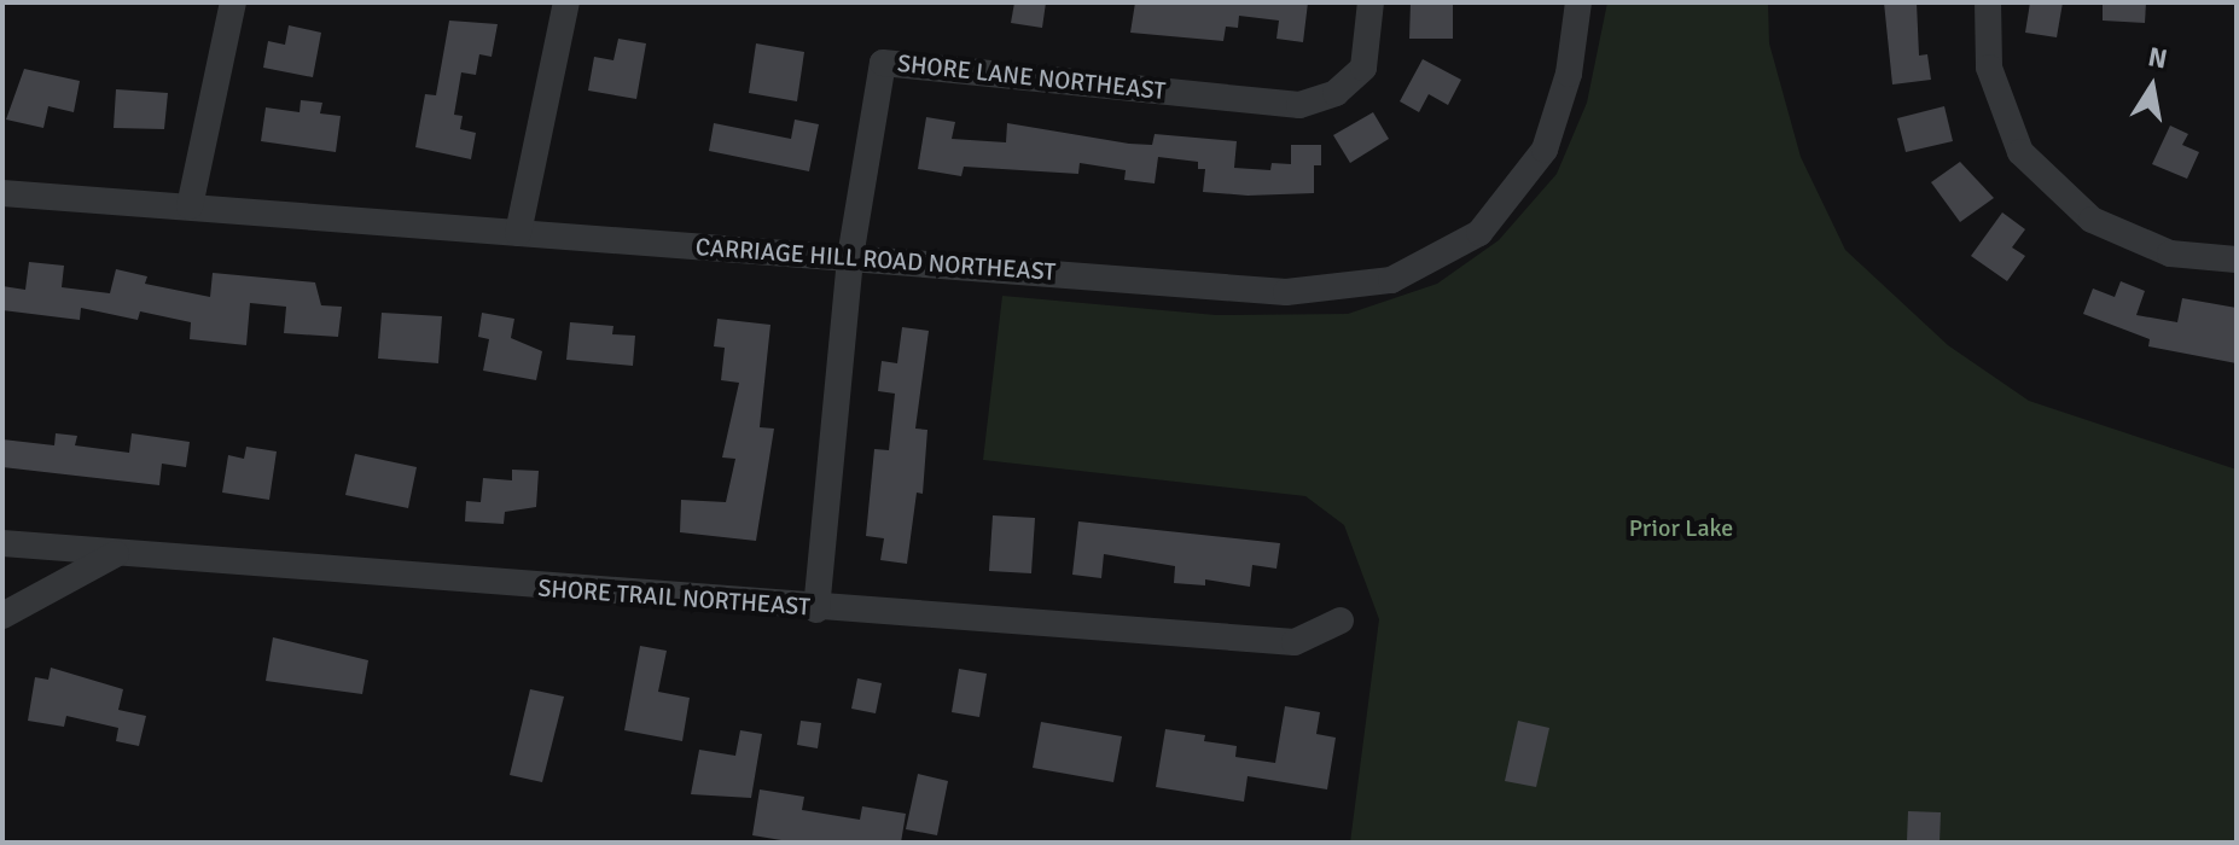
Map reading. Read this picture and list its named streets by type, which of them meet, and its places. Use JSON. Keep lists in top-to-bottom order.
{
  "streets": {
    "street": ["SHORE LANE NORTHEAST", "CARRIAGE HILL ROAD NORTHEAST", "SHORE TRAIL NORTHEAST"]
  },
  "crossings": [
    ["SHORE LANE NORTHEAST", "CARRIAGE HILL ROAD NORTHEAST"],
    ["SHORE LANE NORTHEAST", "SHORE TRAIL NORTHEAST"]
  ],
  "parks": ["Prior Lake"],
  "north": "top"
}
